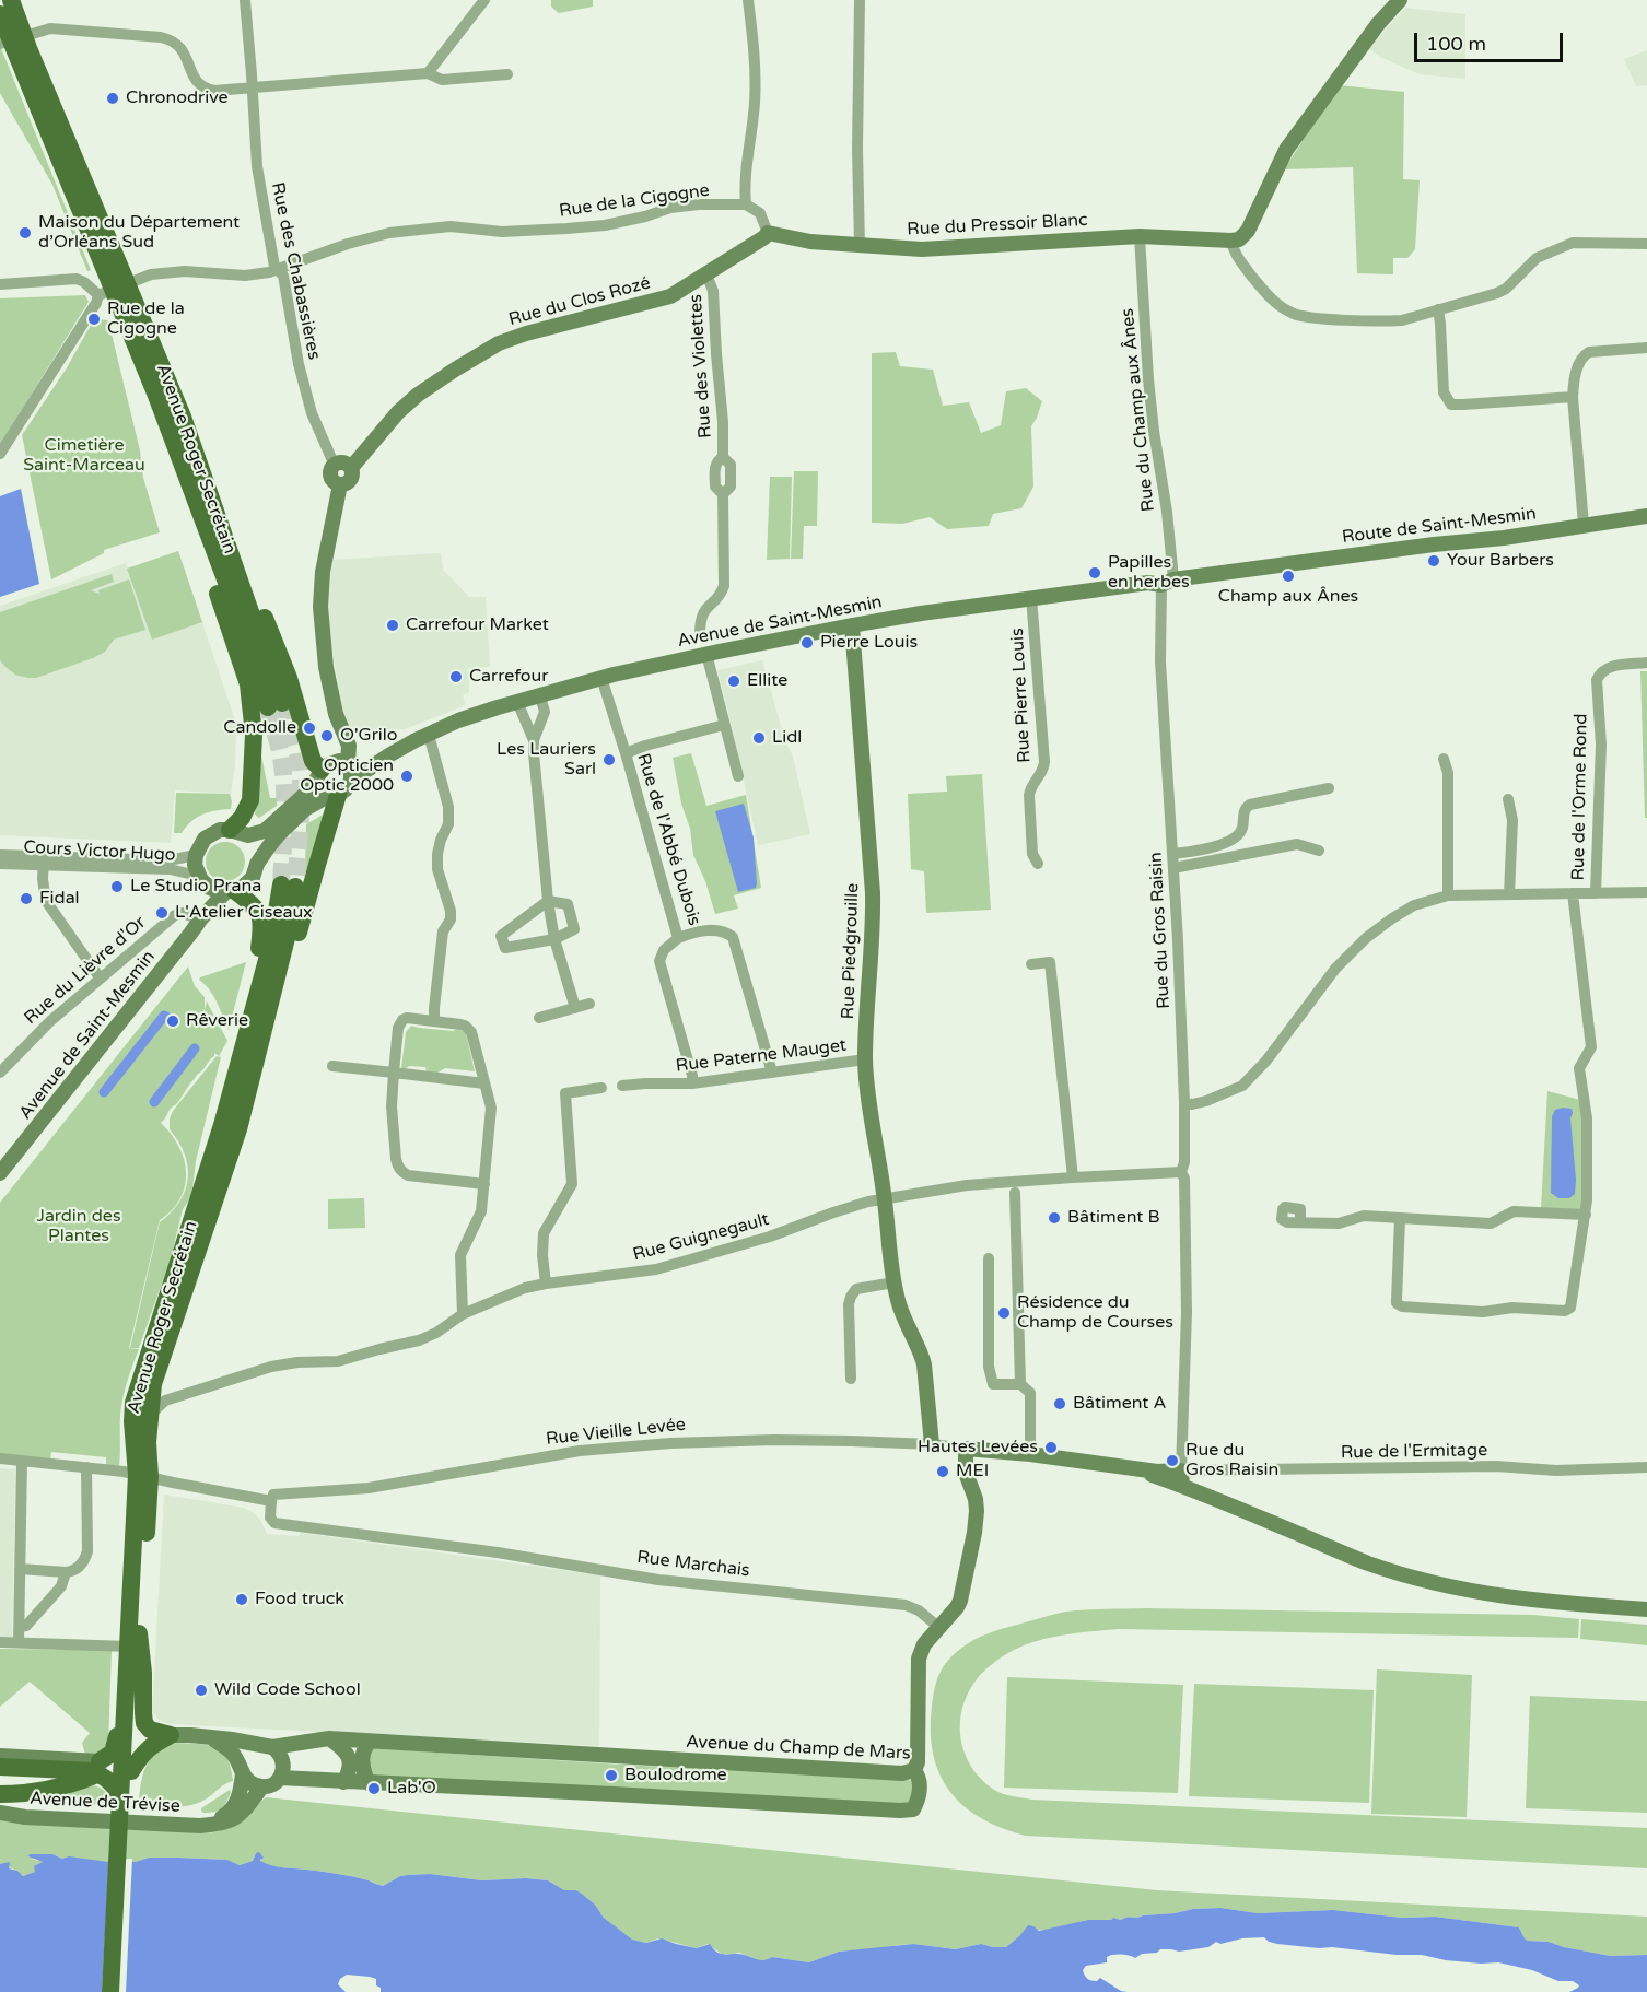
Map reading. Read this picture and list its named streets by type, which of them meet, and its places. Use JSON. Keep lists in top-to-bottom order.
{
  "streets": {
    "main road": ["Avenue Roger Secrétain"],
    "street": [
      "Rue de la Cigogne",
      "Rue du Pressoir Blanc",
      "Rue des Chabassières",
      "Rue du Clos Rozé",
      "Rue des Violettes",
      "Rue du Champ aux Ânes",
      "Route de Saint-Mesmin",
      "Avenue de Saint-Mesmin",
      "Rue Pierre Louis",
      "Rue de l'Orme Rond",
      "Rue de l'Abbé Dubois",
      "Cours Victor Hugo",
      "Rue du Gros Raisin",
      "Rue Piedgrouille",
      "Rue du Lièvre d'Or",
      "Rue Paterne Mauget",
      "Rue Guignegault",
      "Rue Vieille Levée",
      "Rue de l'Ermitage",
      "Rue Marchais",
      "Avenue du Champ de Mars",
      "Avenue de Trévise"
    ]
  },
  "crossings": [
    ["Rue de la Cigogne", "Rue des Chabassières"],
    ["Rue de la Cigogne", "Avenue Roger Secrétain"],
    ["Rue du Pressoir Blanc", "Rue du Clos Rozé"],
    ["Rue du Pressoir Blanc", "Rue du Champ aux Ânes"],
    ["Rue des Chabassières", "Rue du Clos Rozé"],
    ["Rue du Clos Rozé", "Rue des Violettes"],
    ["Rue du Champ aux Ânes", "Avenue de Saint-Mesmin"],
    ["Rue du Champ aux Ânes", "Rue du Gros Raisin"],
    ["Avenue Roger Secrétain", "Rue Guignegault"],
    ["Avenue Roger Secrétain", "Rue Vieille Levée"],
    ["Route de Saint-Mesmin", "Avenue de Saint-Mesmin"],
    ["Avenue de Saint-Mesmin", "Rue Pierre Louis"],
    ["Avenue de Saint-Mesmin", "Rue de l'Abbé Dubois"],
    ["Avenue de Saint-Mesmin", "Rue du Gros Raisin"],
    ["Avenue de Saint-Mesmin", "Rue Piedgrouille"],
    ["Avenue de Saint-Mesmin", "Rue du Lièvre d'Or"],
    ["Rue de l'Abbé Dubois", "Rue Paterne Mauget"],
    ["Rue du Gros Raisin", "Rue Guignegault"],
    ["Rue du Gros Raisin", "Rue Vieille Levée"],
    ["Rue du Gros Raisin", "Rue de l'Ermitage"],
    ["Rue Piedgrouille", "Rue Paterne Mauget"],
    ["Rue Piedgrouille", "Rue Guignegault"],
    ["Rue Piedgrouille", "Rue Vieille Levée"],
    ["Rue Vieille Levée", "Rue de l'Ermitage"],
    ["Rue Vieille Levée", "Rue Marchais"],
    ["Avenue du Champ de Mars", "Avenue de Trévise"]
  ],
  "parks": ["Cimetière Saint-Marceau", "Jardin des Plantes"],
  "places": [
    "Chronodrive",
    "Maison du Département d’Orléans Sud",
    "Rue de la Cigogne",
    "Your Barbers",
    "Papilles en herbes",
    "Champ aux Ânes",
    "Carrefour Market",
    "Pierre Louis",
    "Carrefour",
    "Ellite",
    "Candolle",
    "O'Grilo",
    "Lidl",
    "Les Lauriers Sarl",
    "Opticien Optic 2000",
    "Le Studio Prana",
    "Fidal",
    "L'Atelier Ciseaux",
    "Rêverie",
    "Bâtiment B",
    "Résidence du Champ de Courses",
    "Bâtiment A",
    "Hautes Levées",
    "Rue du Gros Raisin",
    "MEI",
    "Food truck",
    "Wild Code School",
    "Boulodrome",
    "Lab'O"
  ],
  "scale_bar": "100 m"
}
